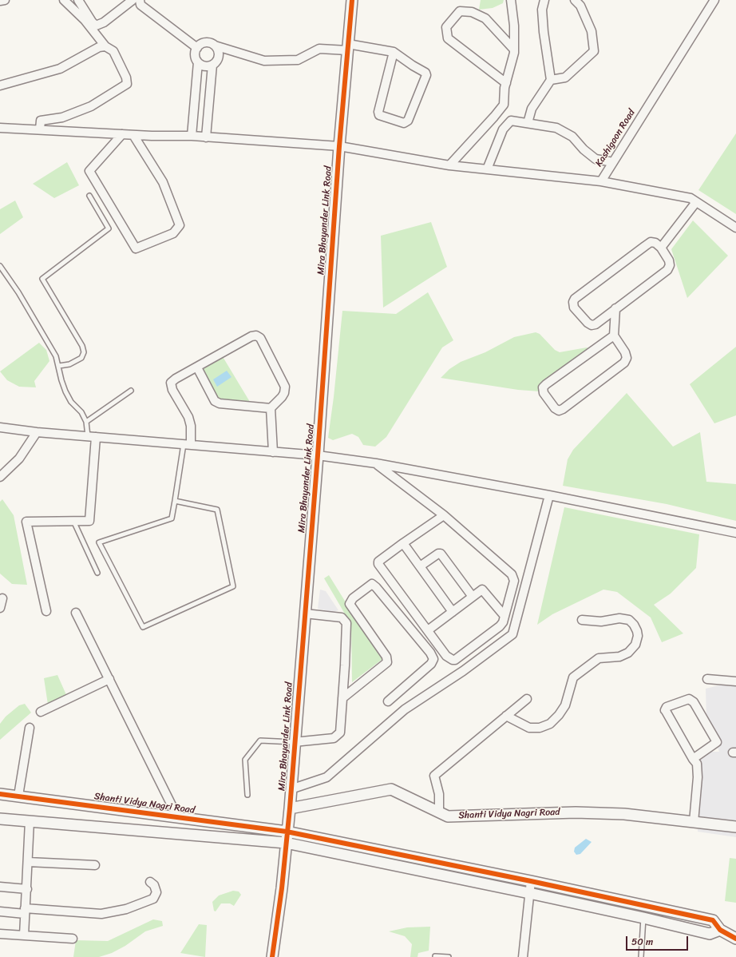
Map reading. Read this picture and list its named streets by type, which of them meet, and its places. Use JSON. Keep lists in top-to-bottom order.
{
  "streets": {
    "street": ["Kashigaon Road", "Mira Bhayander Link Road", "Shanti Vidya Nagri Road"]
  },
  "crossings": [
    ["Mira Bhayander Link Road", "Shanti Vidya Nagri Road"]
  ],
  "scale_bar": "50 m"
}
